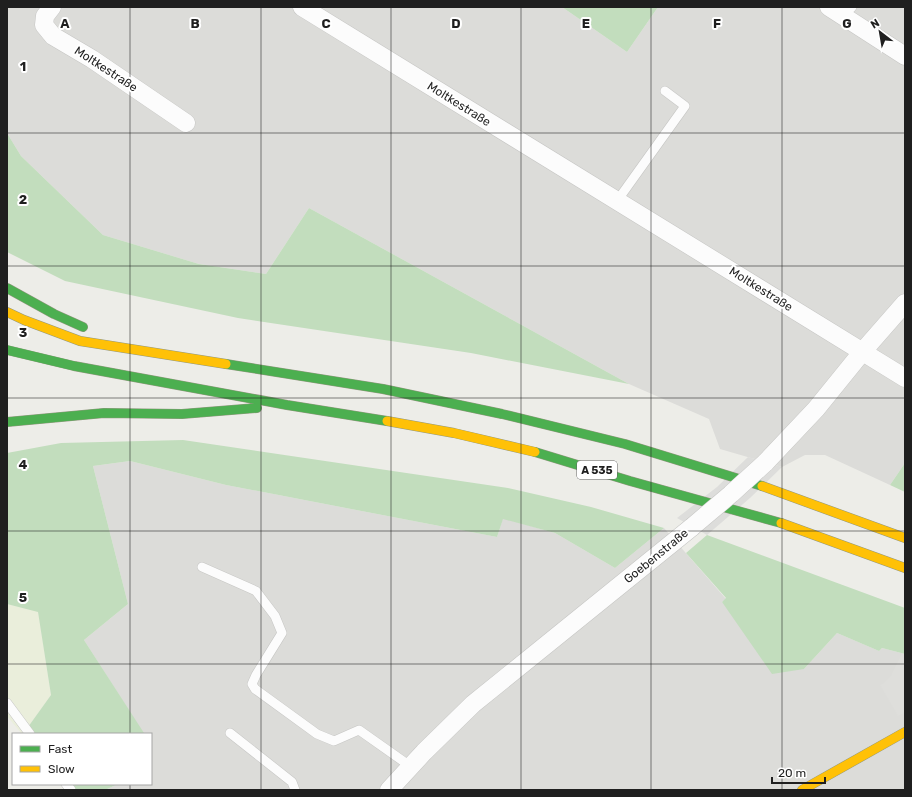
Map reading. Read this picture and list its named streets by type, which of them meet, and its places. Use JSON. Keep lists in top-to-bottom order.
{
  "streets": {
    "main road": ["A 535"],
    "street": ["Moltkestraße", "Goebenstraße"]
  },
  "crossings": [
    ["Moltkestraße", "Goebenstraße"]
  ],
  "legend": ["Fast", "Slow"],
  "scale_bar": "20 m",
  "north": "top left",
  "grid": {
    "columns": [
      "A",
      "B",
      "C",
      "D",
      "E",
      "F",
      "G"
    ],
    "rows": [
      "1",
      "2",
      "3",
      "4",
      "5"
    ]
  }
}
